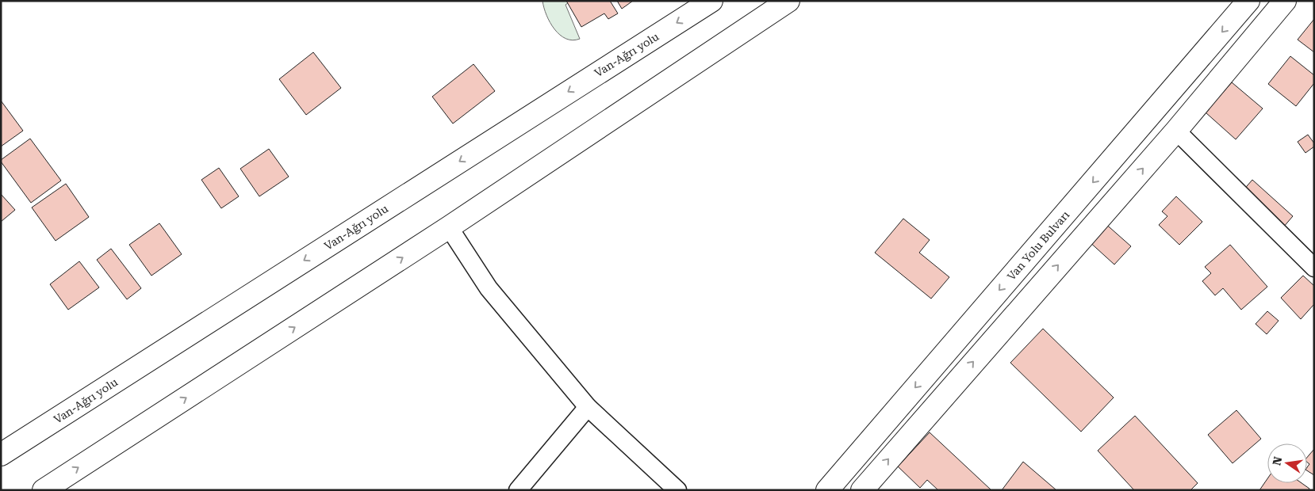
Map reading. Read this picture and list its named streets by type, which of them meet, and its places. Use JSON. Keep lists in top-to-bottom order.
{
  "streets": {
    "main road": ["Van-Ağrı yolu", "Van Yolu Bulvarı"]
  },
  "north": "left"
}
